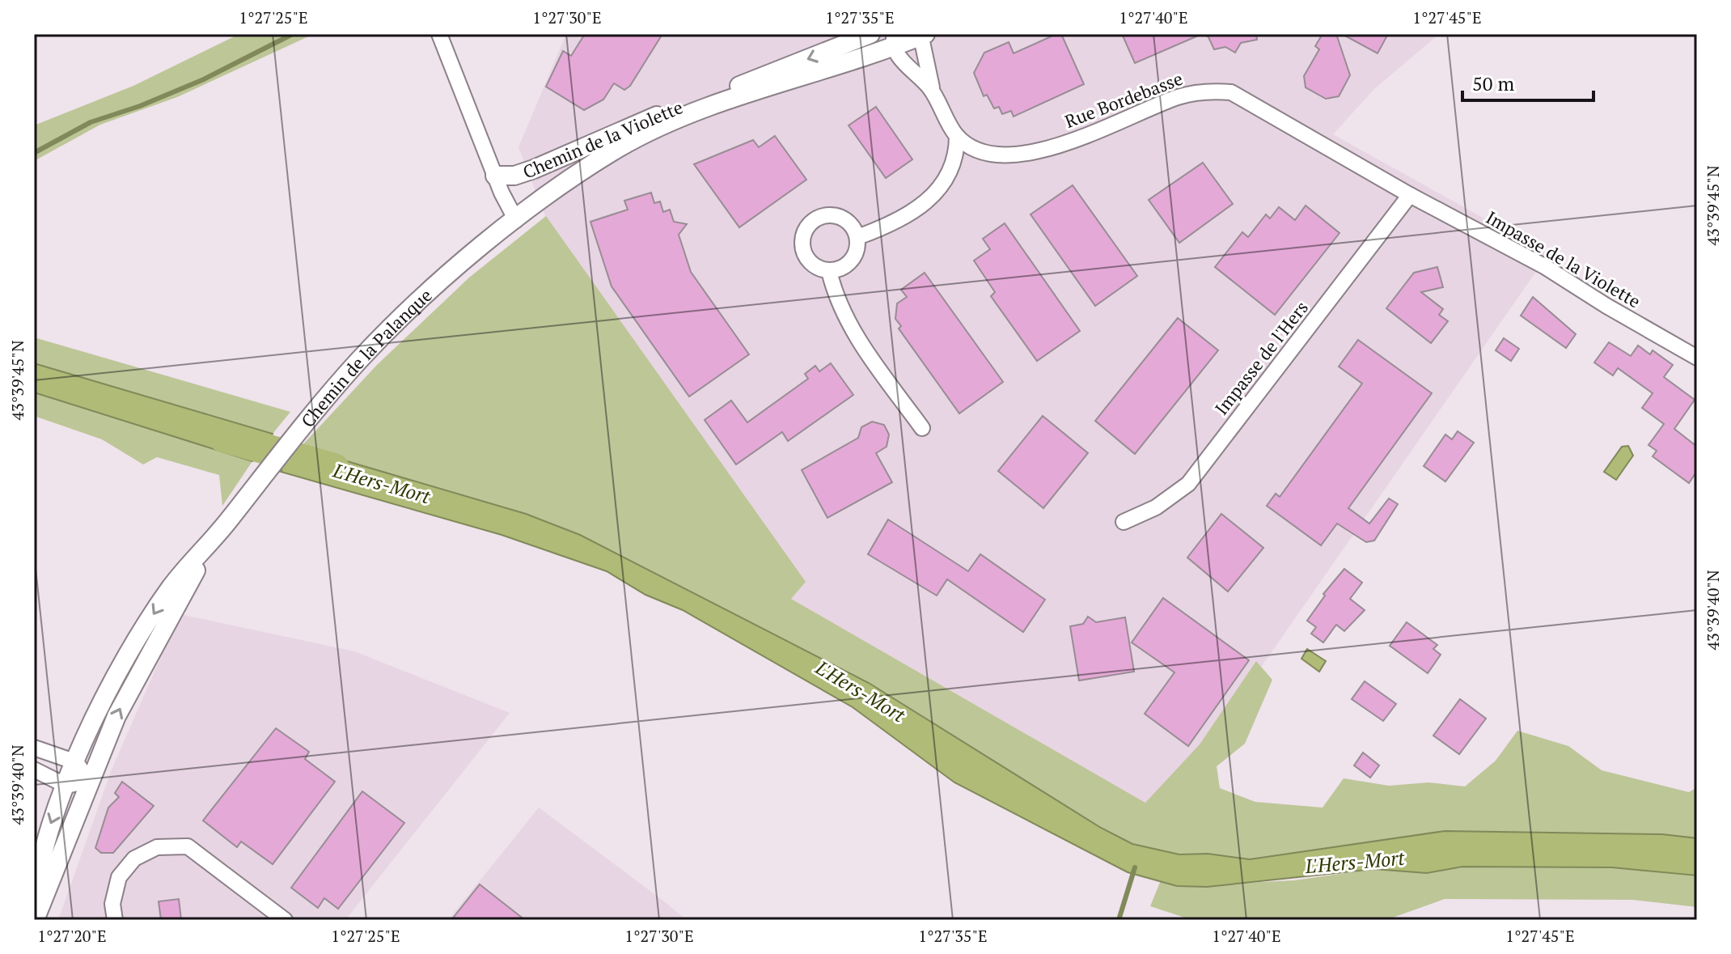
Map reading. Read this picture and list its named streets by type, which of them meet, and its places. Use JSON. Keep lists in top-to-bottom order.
{
  "streets": {
    "street": [
      "Rue Bordebasse",
      "Chemin de la Violette",
      "Impasse de la Violette",
      "Impasse de l'Hers",
      "Chemin de la Palanque"
    ]
  },
  "crossings": [
    ["Rue Bordebasse", "Impasse de la Violette"],
    ["Rue Bordebasse", "Impasse de l'Hers"],
    ["Chemin de la Violette", "Chemin de la Palanque"],
    ["Impasse de la Violette", "Impasse de l'Hers"]
  ],
  "water": ["L'Hers-Mort"],
  "scale_bar": "50 m",
  "coordinates": [
    "1°27'25\"E",
    "1°27'30\"E",
    "1°27'35\"E",
    "1°27'40\"E",
    "1°27'45\"E",
    "43°39'45\"N",
    "43°39'40\"N",
    "1°27'20\"E"
  ]
}
